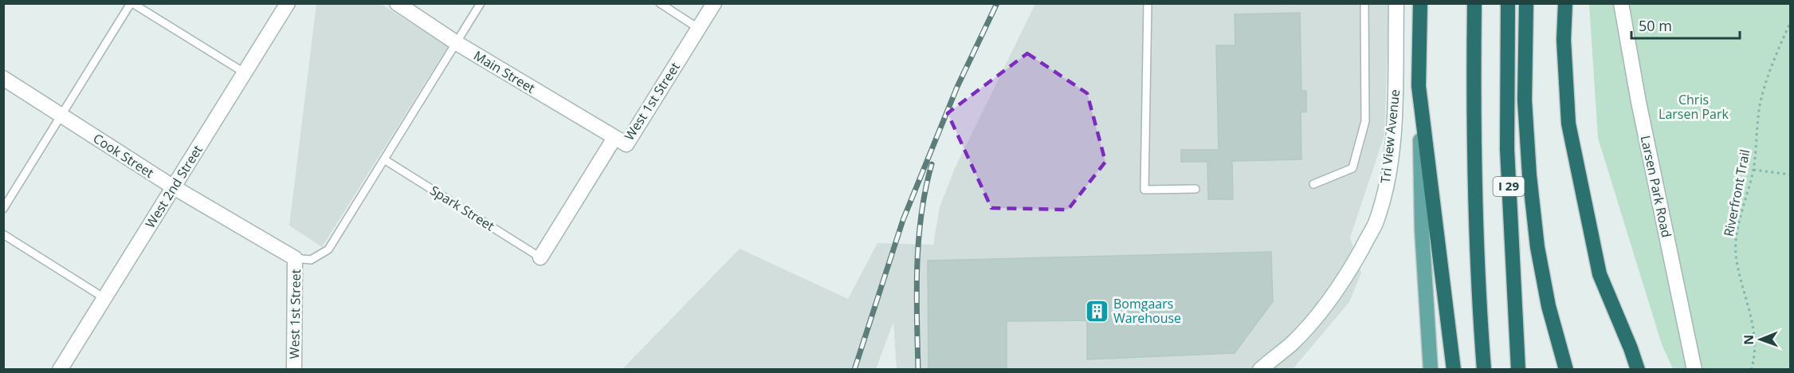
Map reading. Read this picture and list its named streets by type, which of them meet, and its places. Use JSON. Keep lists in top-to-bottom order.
{
  "streets": {
    "highway": ["I 29"],
    "street": [
      "Main Street",
      "West 1st Street",
      "Tri View Avenue",
      "Cook Street",
      "West 2nd Street",
      "Larsen Park Road"
    ],
    "lane": ["Spark Street"],
    "path": ["Riverfront Trail"]
  },
  "crossings": [
    ["Main Street", "West 1st Street"],
    ["West 1st Street", "Cook Street"],
    ["West 1st Street", "Spark Street"],
    ["Cook Street", "West 2nd Street"]
  ],
  "parks": ["Chris Larsen Park"],
  "places": {
    "building": ["Bomgaars Warehouse"]
  },
  "scale_bar": "50 m",
  "north": "left"
}
